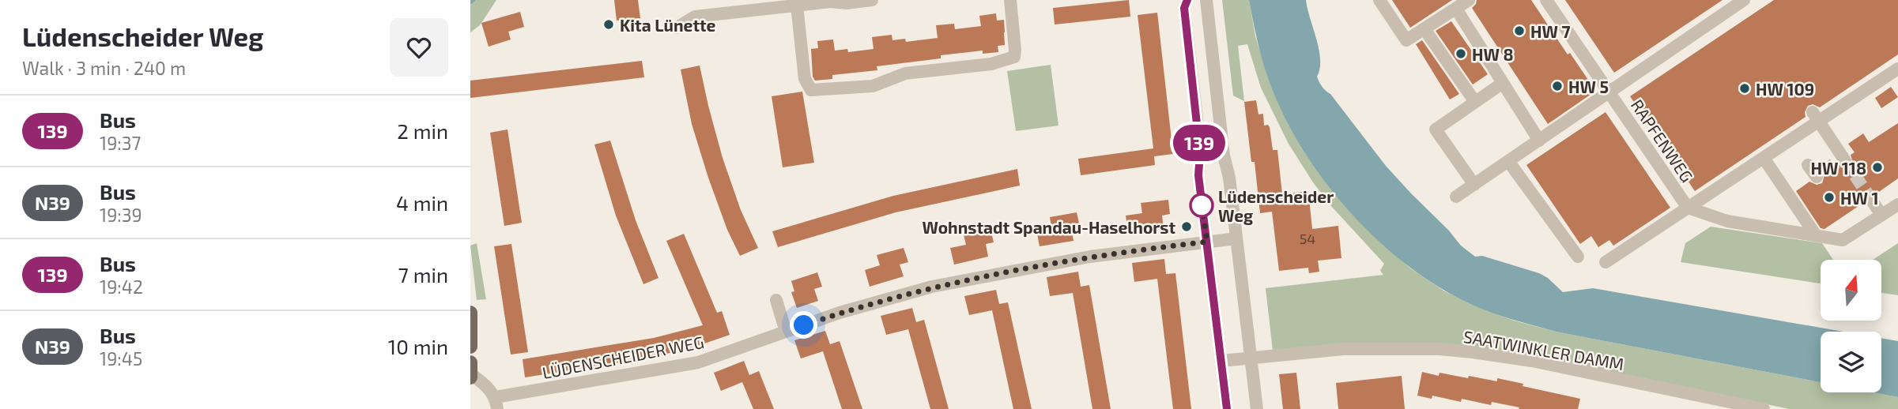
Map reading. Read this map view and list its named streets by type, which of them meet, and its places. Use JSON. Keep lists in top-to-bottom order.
{
  "streets": {
    "street": ["RAPFENWEG", "SAATWINKLER DAMM", "LÜDENSCHEIDER WEG"]
  },
  "places": [
    "Kita Lünette",
    "HW 7",
    "HW 8",
    "HW 5",
    "HW 109",
    "HW 118",
    "HW 1",
    "Lüdenscheider Weg",
    "Wohnstadt Spandau-Haselhorst"
  ],
  "lines": ["bus line 139"],
  "house_numbers": ["54"],
  "north": "top",
  "page": {
    "heading": ["Lüdenscheider Weg", "Walk · 3 min · 240 m"],
    "on_map": "139",
    "list": [
      {
        "mark": "139",
        "name": "Bus",
        "note": "19:37",
        "value": "2 min"
      },
      {
        "mark": "N39",
        "name": "Bus",
        "note": "19:39",
        "value": "4 min"
      },
      {
        "mark": "139",
        "name": "Bus",
        "note": "19:42",
        "value": "7 min"
      },
      {
        "mark": "N39",
        "name": "Bus",
        "note": "19:45",
        "value": "10 min"
      }
    ]
  }
}
